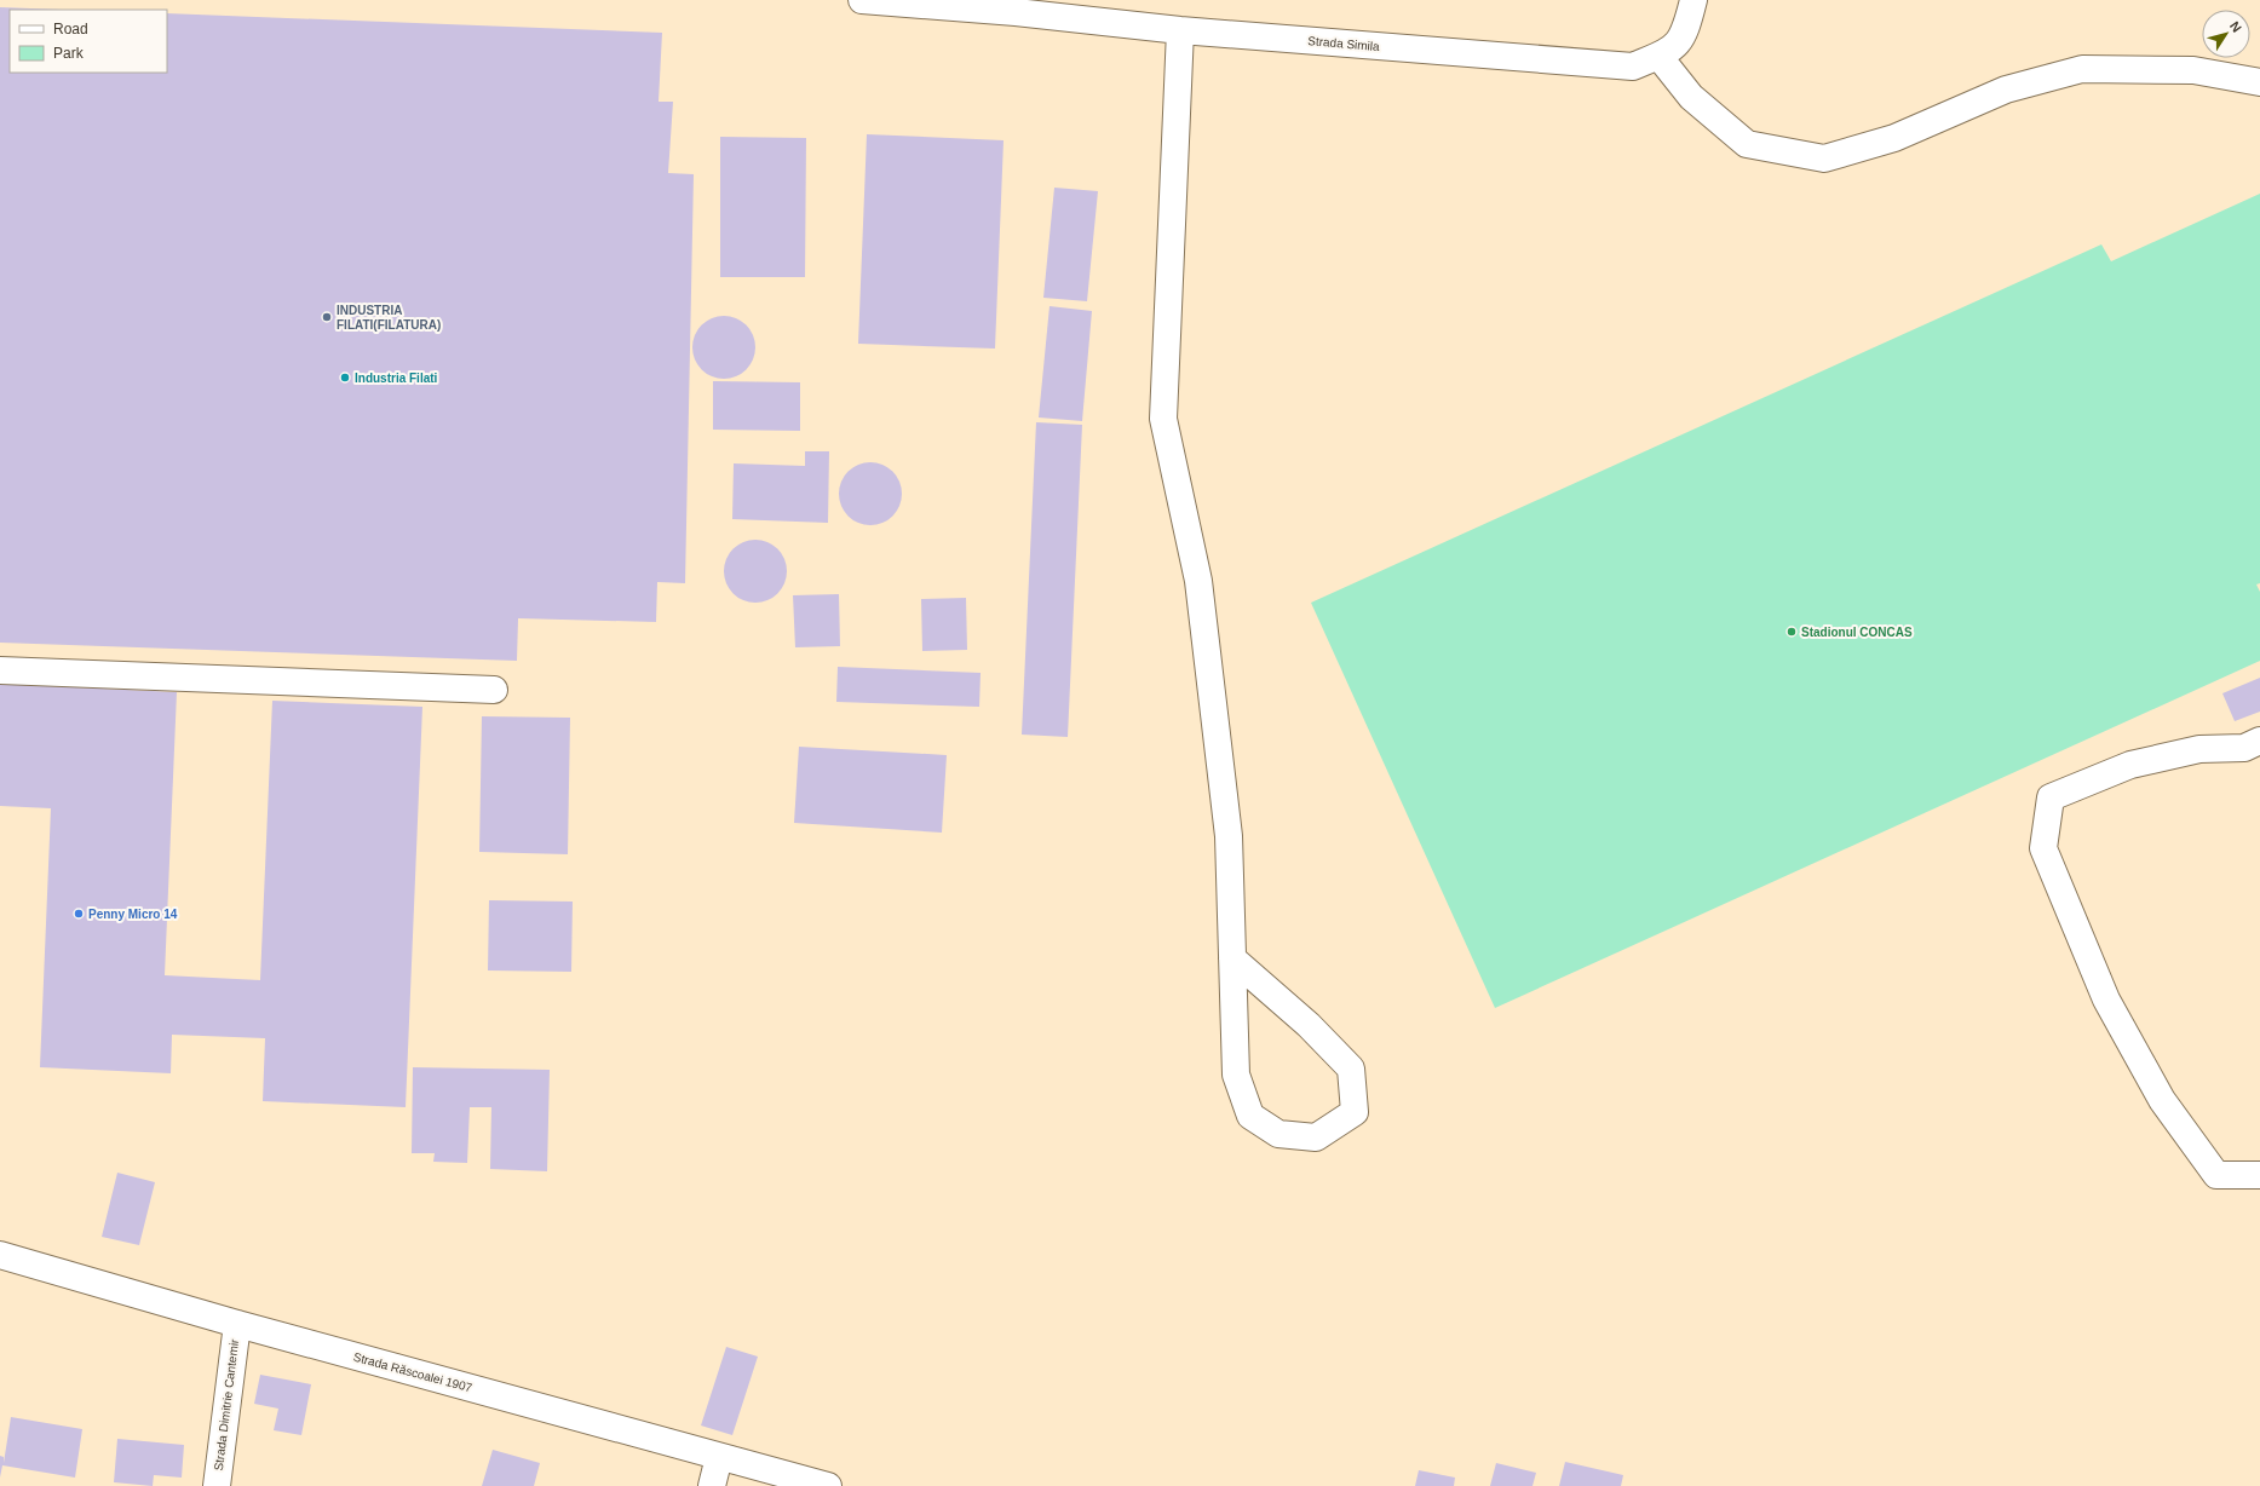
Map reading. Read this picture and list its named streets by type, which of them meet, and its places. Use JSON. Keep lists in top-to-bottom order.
{
  "streets": {
    "street": ["Strada Simila", "Strada Răscoalei 1907", "Strada Dimitrie Cantemir"]
  },
  "crossings": [
    ["Strada Răscoalei 1907", "Strada Dimitrie Cantemir"]
  ],
  "places": [
    "INDUSTRIA FILATI(FILATURA)",
    "Industria Filati",
    "Stadionul CONCAS",
    "Penny Micro 14"
  ],
  "legend": ["Road", "Park"],
  "north": "top right"
}
